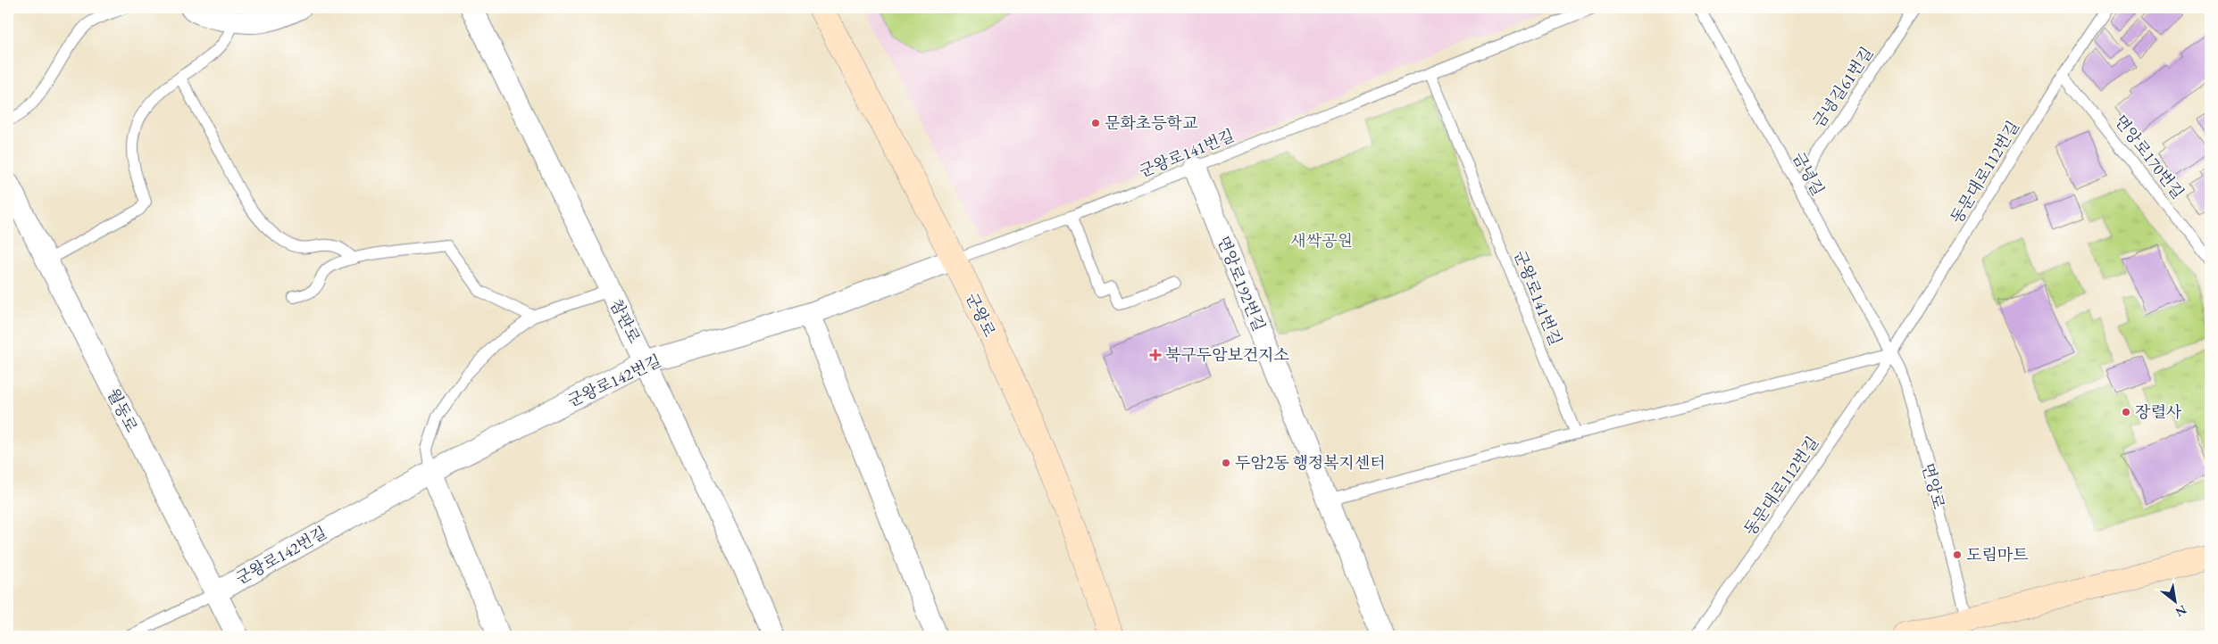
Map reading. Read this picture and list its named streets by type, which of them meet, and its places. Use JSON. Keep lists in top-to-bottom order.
{
  "streets": {
    "main road": ["군왕로"],
    "street": [
      "면앙로192번길",
      "참판로",
      "군왕로142번길",
      "월동로"
    ],
    "lane": [
      "금녕길61번길",
      "군왕로141번길",
      "면앙로170번길",
      "동문대로112번길",
      "금녕길",
      "면앙로"
    ]
  },
  "crossings": [
    ["금녕길61번길", "금녕길"],
    ["군왕로141번길", "면앙로192번길"],
    ["군왕로141번길", "군왕로"],
    ["군왕로141번길", "군왕로142번길"],
    ["면앙로170번길", "동문대로112번길"],
    ["동문대로112번길", "금녕길"],
    ["동문대로112번길", "면앙로"],
    ["금녕길", "면앙로"],
    ["군왕로", "군왕로142번길"],
    ["참판로", "군왕로142번길"],
    ["군왕로142번길", "월동로"]
  ],
  "parks": ["새싹공원"],
  "places": {
    "other": [
      "문화초등학교",
      "장렬사",
      "두암2동 행정복지센터",
      "도림마트"
    ],
    "health": ["북구두암보건지소"]
  },
  "north": "bottom right"
}
